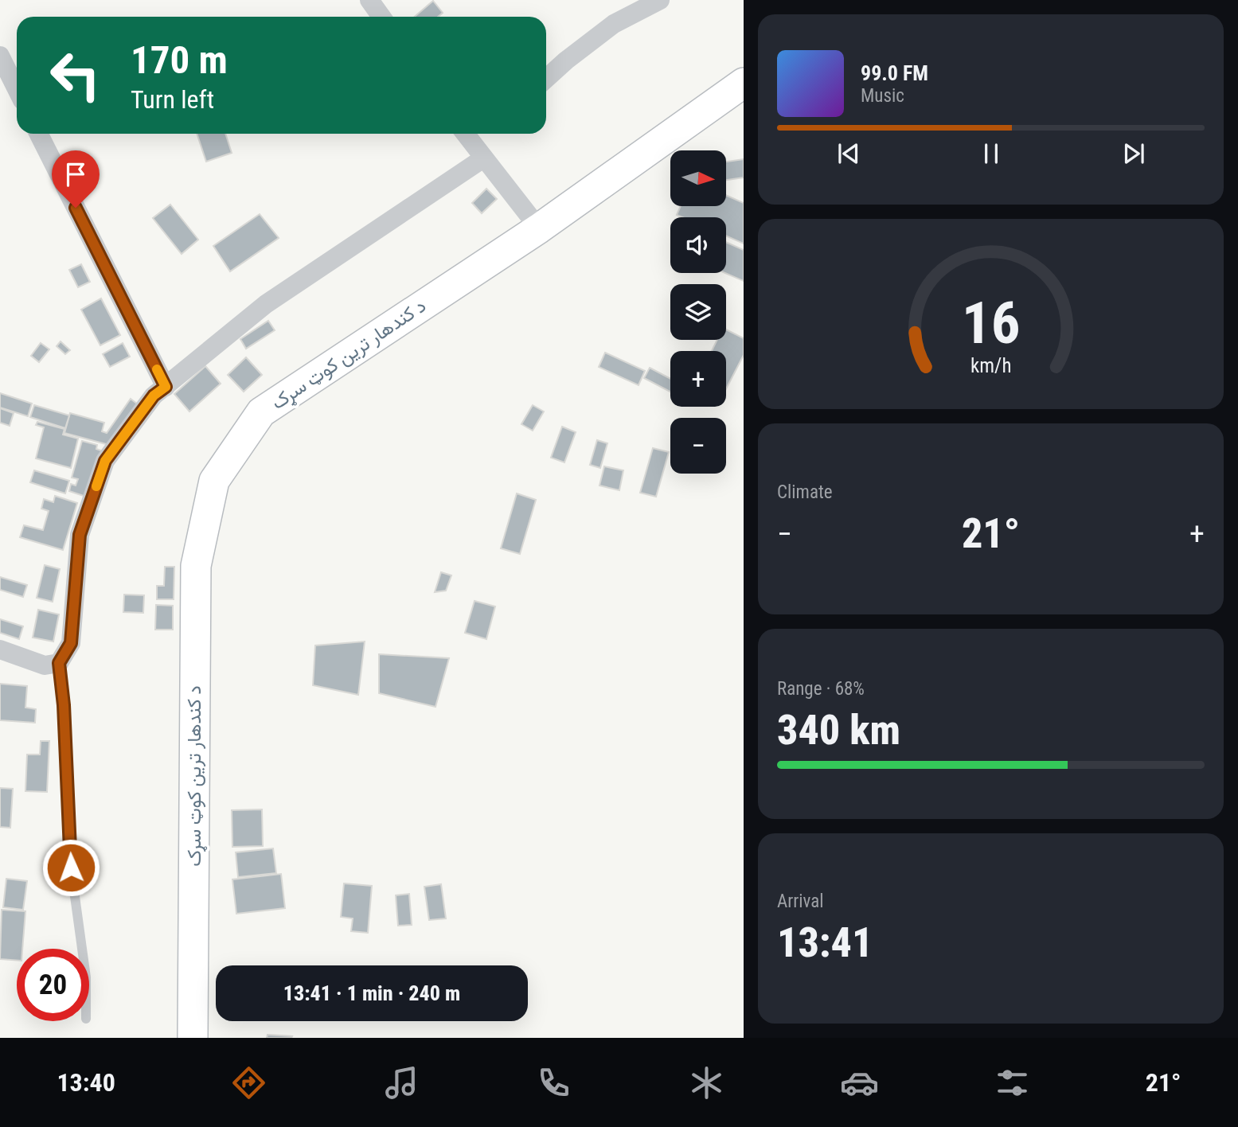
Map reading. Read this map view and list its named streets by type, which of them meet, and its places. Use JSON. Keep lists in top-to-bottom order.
{
  "streets": {
    "main road": ["د کندهار ترين کوټ سړک"]
  },
  "north": "right",
  "page": {
    "turn": ["170 m", "Turn left"],
    "song": ["99.0 FM", "Music"],
    "map_buttons": ["+", "−"],
    "tile": [
      "Climate",
      ["Range · 68%", "340 km"],
      ["Arrival", "13:41"]
    ],
    "heat": ["−", "21°", "+"],
    "limit": "20",
    "trip": "13:41 · 1 min · 240 m",
    "tabs": ["13:40", "21°"],
    "gauge": ["16", "km/h"]
  }
}
